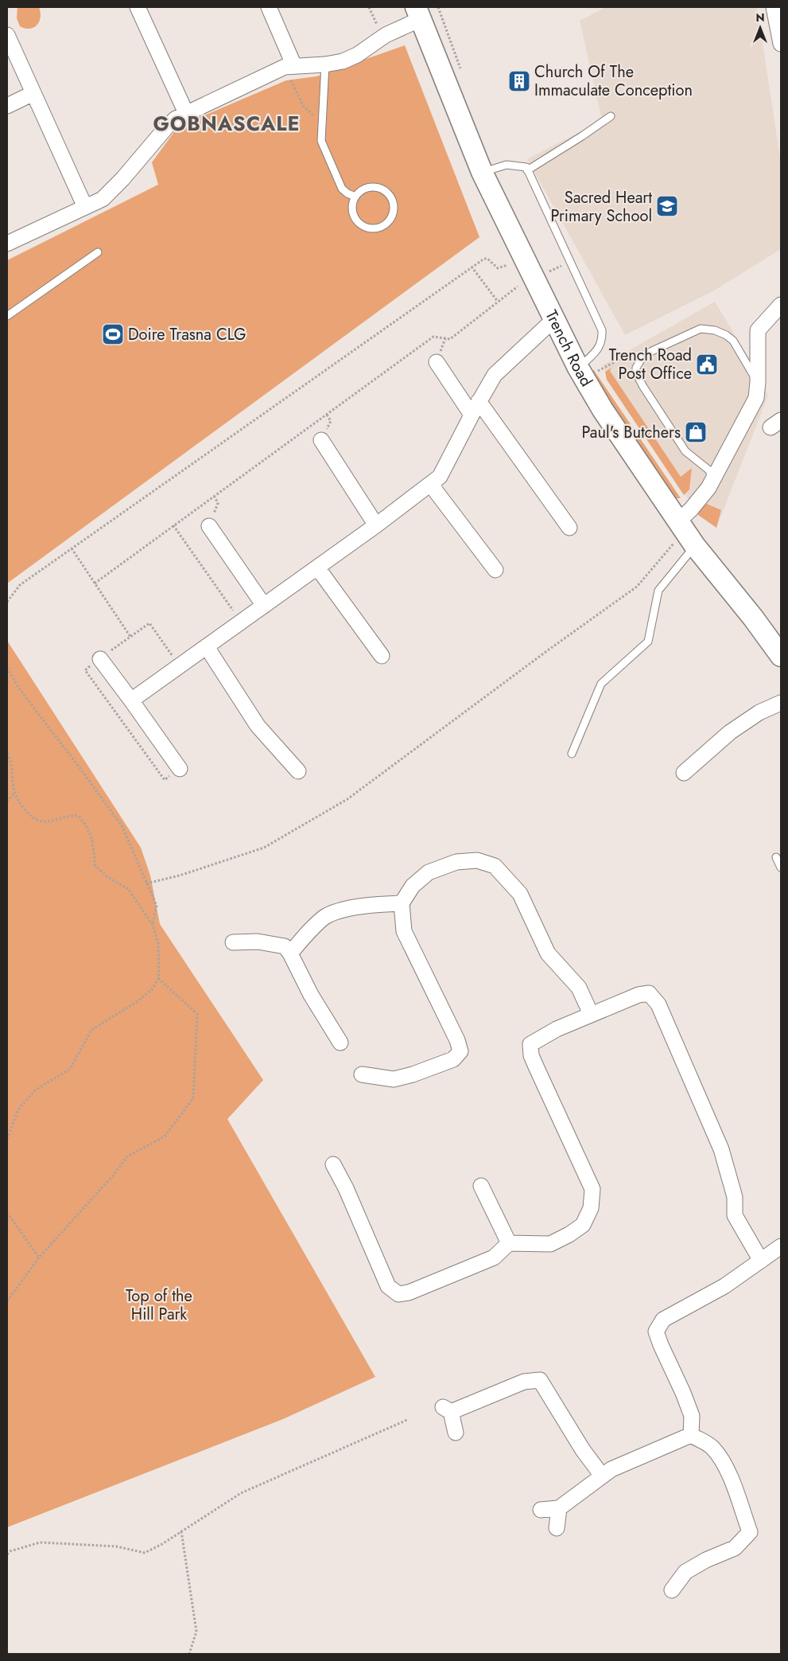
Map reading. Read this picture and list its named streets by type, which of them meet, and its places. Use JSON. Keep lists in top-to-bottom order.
{
  "streets": {
    "street": ["Trench Road"]
  },
  "districts": ["GOBNASCALE"],
  "parks": ["Top of the Hill Park"],
  "places": {
    "building": ["Church Of The Immaculate Conception"],
    "school or university": ["Sacred Heart Primary School"],
    "sports": ["Doire Trasna CLG"],
    "public building": ["Trench Road Post Office"],
    "shop": ["Paul's Butchers"]
  },
  "north": "top"
}
